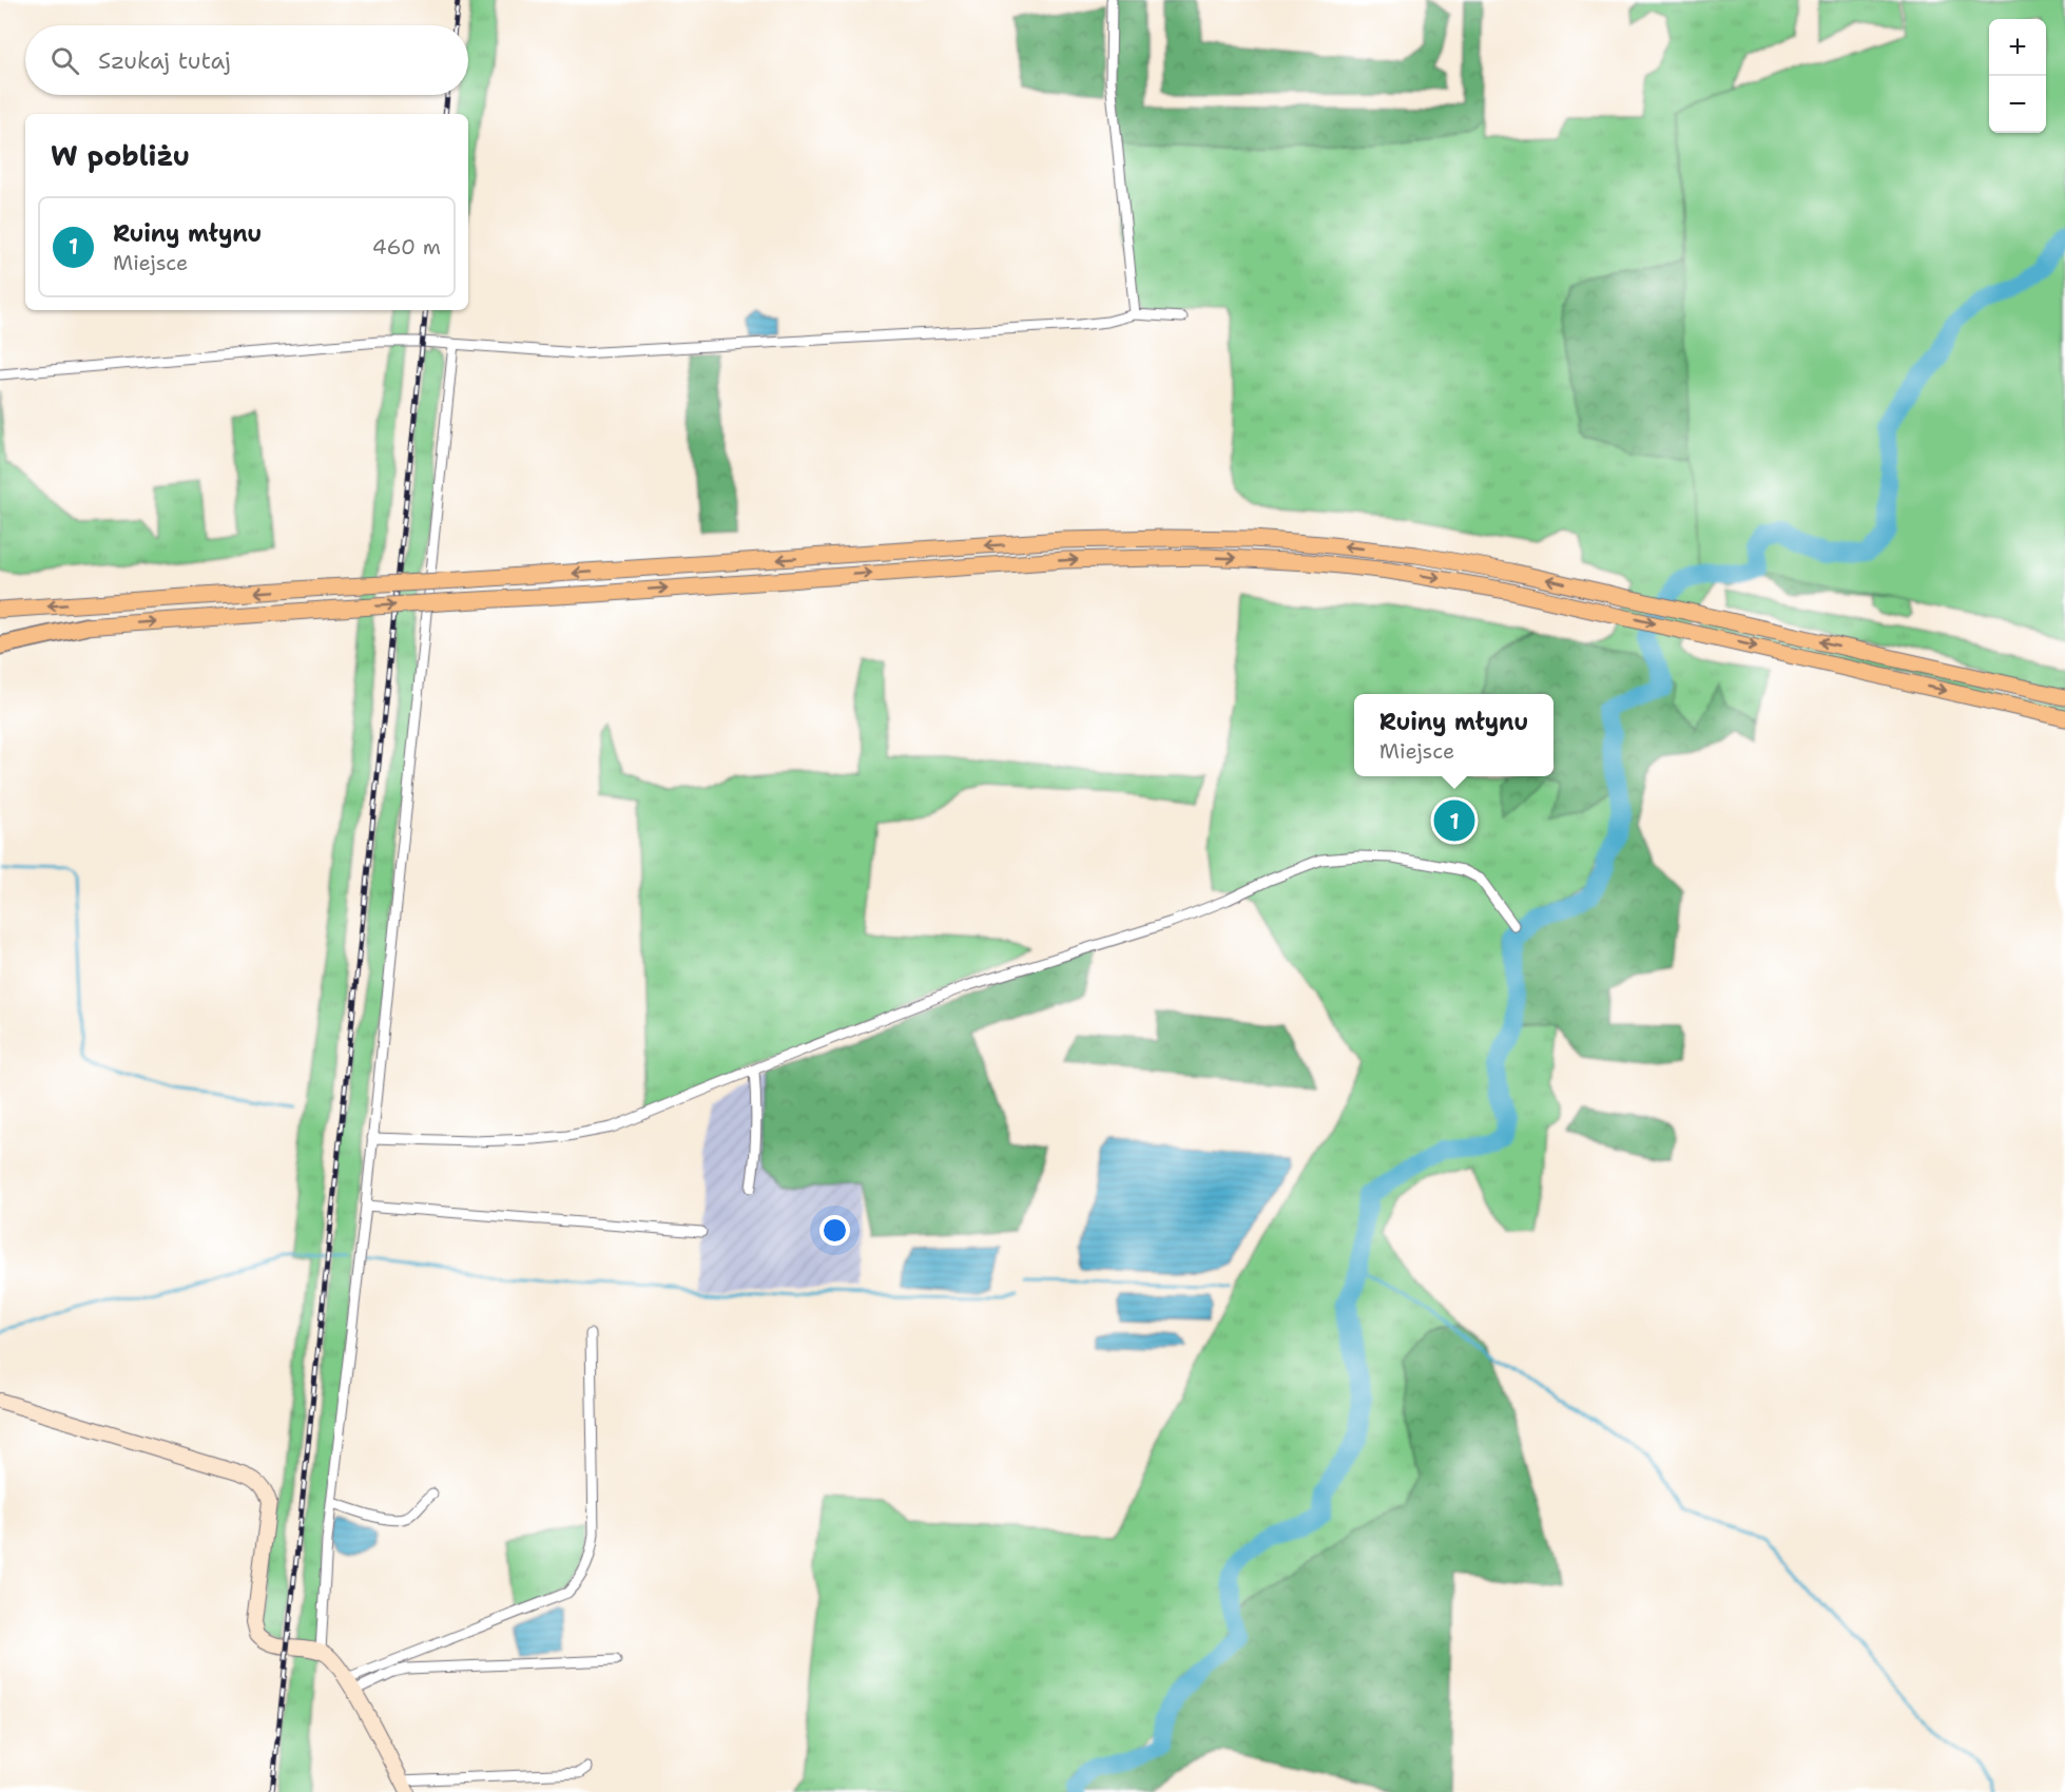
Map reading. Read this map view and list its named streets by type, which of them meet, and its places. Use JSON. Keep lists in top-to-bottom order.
{
  "page": {
    "map_buttons": ["+", "−"],
    "search": "Szukaj tutaj",
    "heading": "W pobliżu",
    "list": [
      {
        "mark": "1",
        "name": "Ruiny młynu",
        "note": "Miejsce",
        "value": "460 m"
      }
    ],
    "popup": ["Ruiny młynu", "Miejsce"],
    "pins": "1"
  }
}
